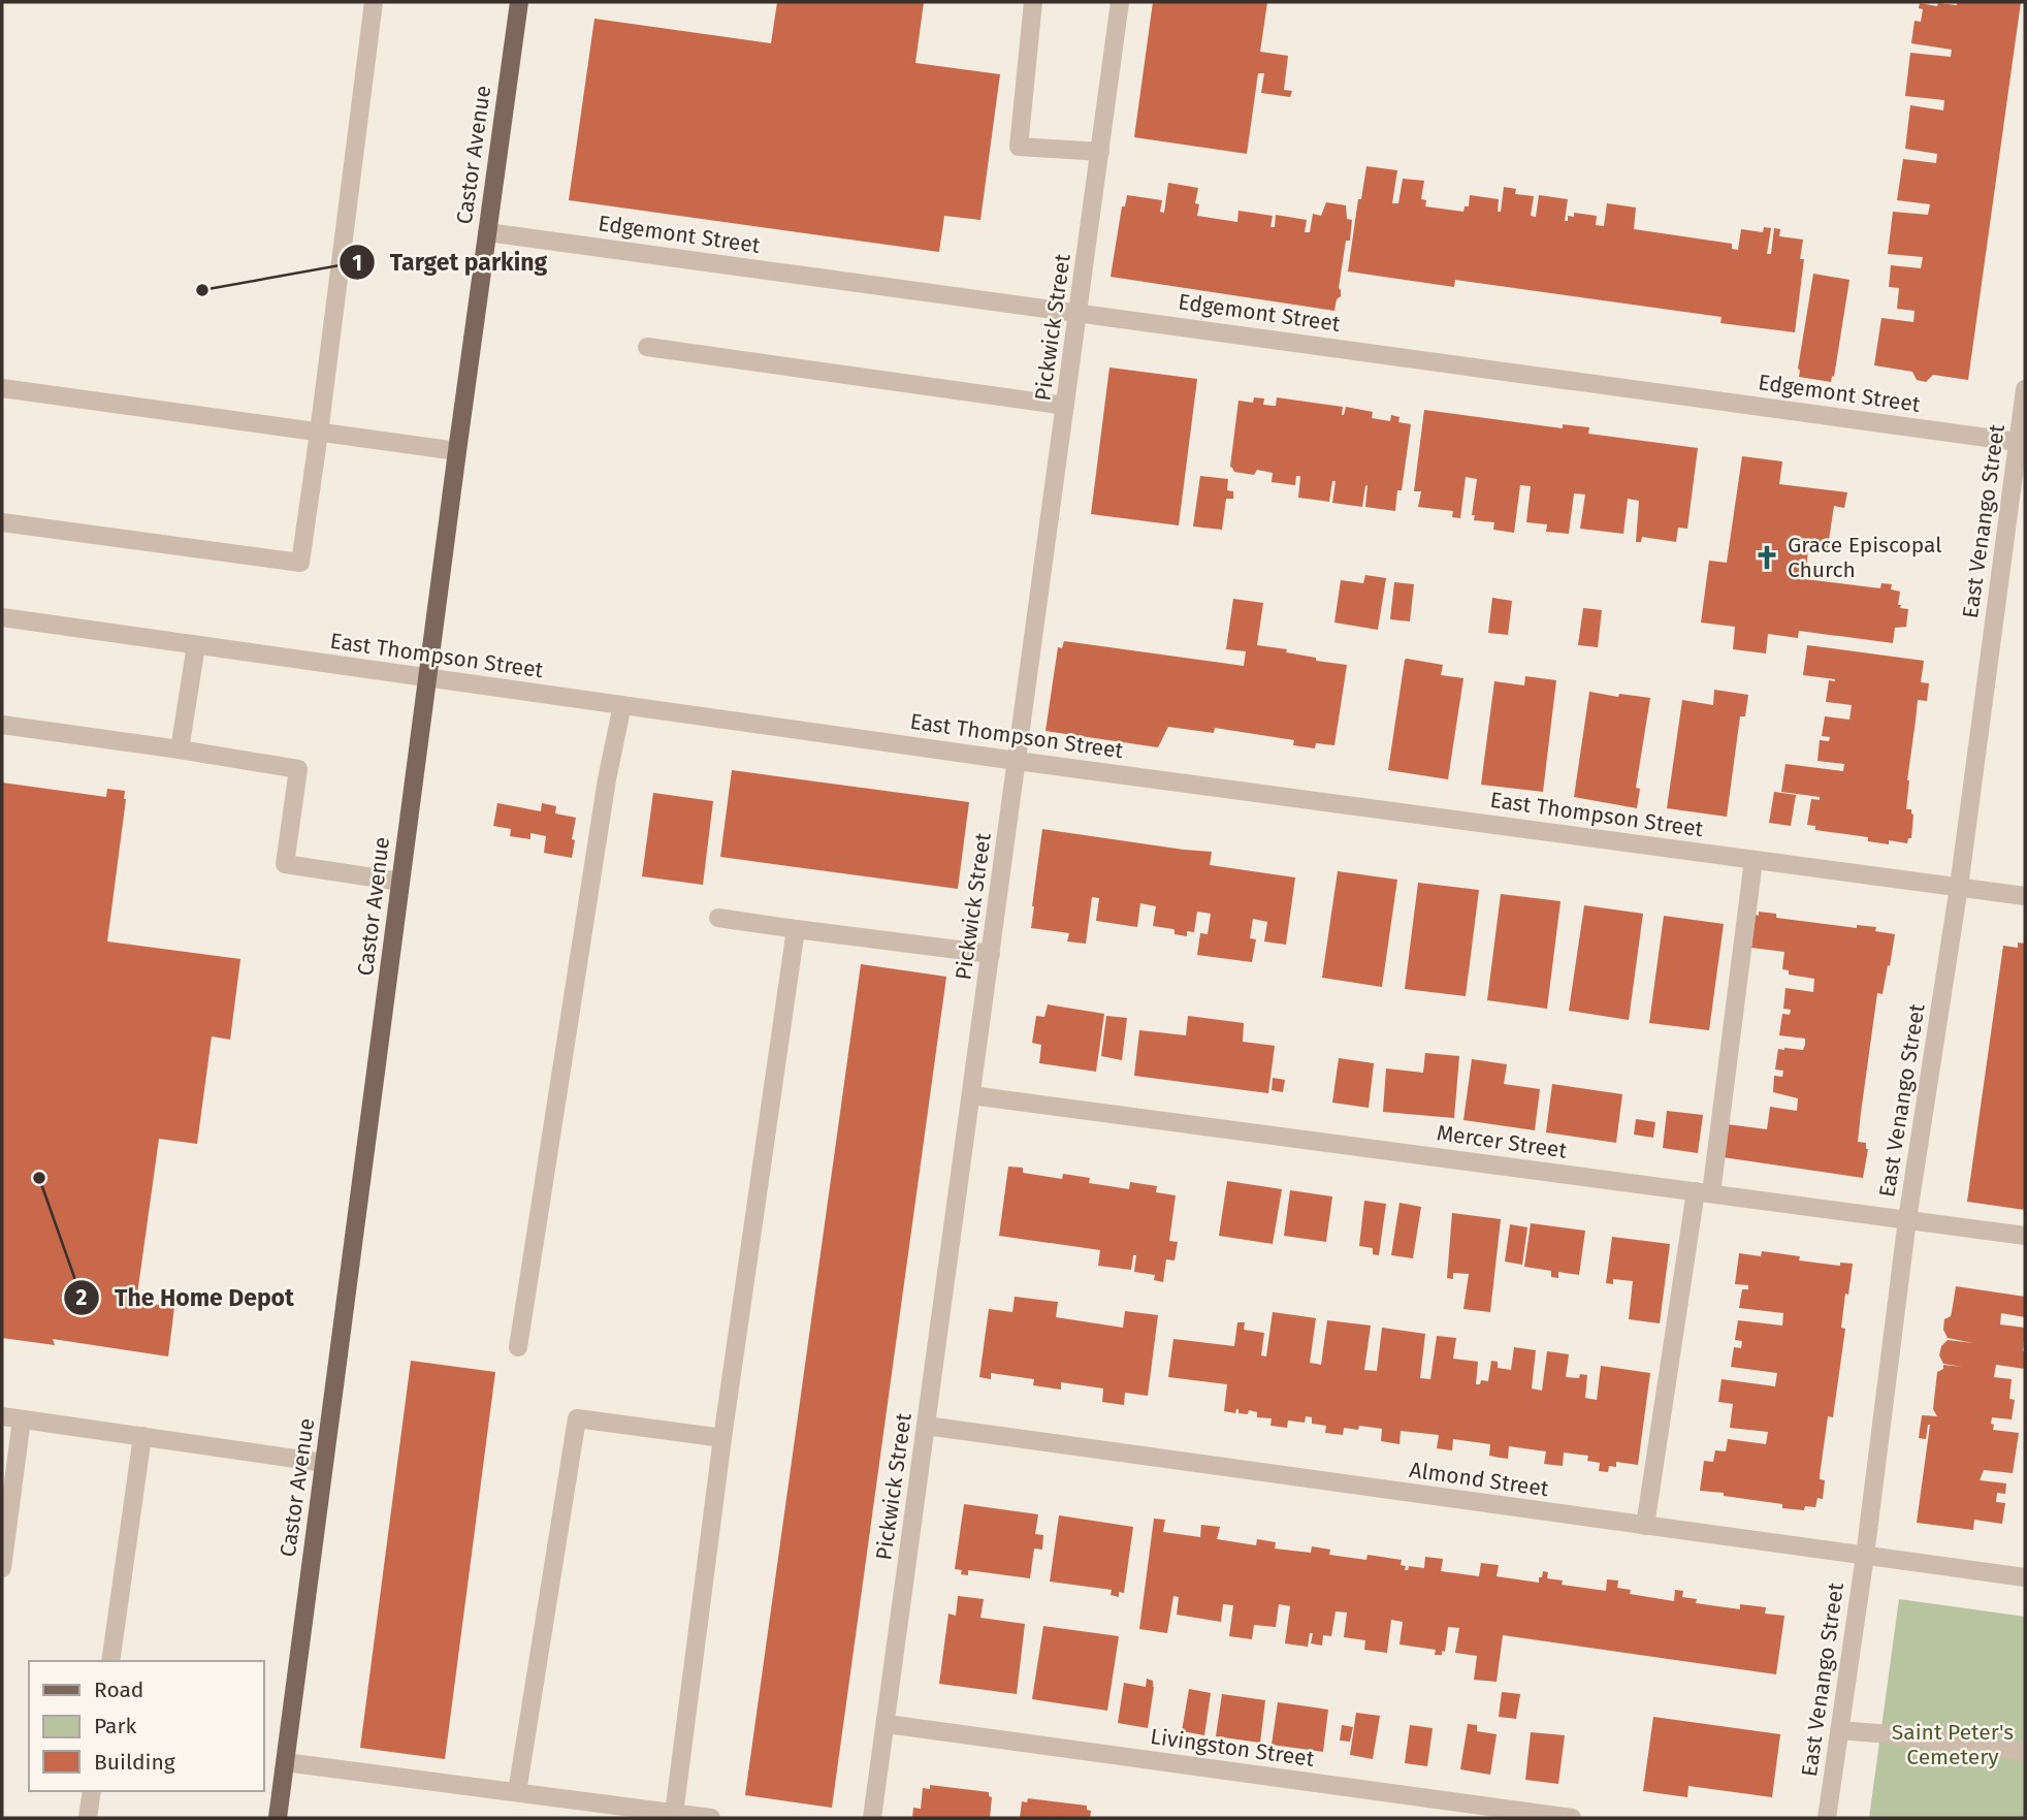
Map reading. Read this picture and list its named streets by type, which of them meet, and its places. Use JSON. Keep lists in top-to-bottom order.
{
  "streets": {
    "main road": ["Castor Avenue"],
    "street": [
      "Edgemont Street",
      "Pickwick Street",
      "East Venango Street",
      "East Thompson Street",
      "Mercer Street",
      "Almond Street",
      "Livingston Street"
    ]
  },
  "crossings": [
    ["Castor Avenue", "Edgemont Street"],
    ["Castor Avenue", "East Thompson Street"],
    ["Edgemont Street", "Pickwick Street"],
    ["Edgemont Street", "East Venango Street"],
    ["Pickwick Street", "East Thompson Street"],
    ["Pickwick Street", "Mercer Street"],
    ["Pickwick Street", "Almond Street"],
    ["Pickwick Street", "Livingston Street"],
    ["East Venango Street", "East Thompson Street"],
    ["East Venango Street", "Mercer Street"],
    ["East Venango Street", "Almond Street"]
  ],
  "parks": ["Saint Peter's Cemetery"],
  "places": {
    "other": ["Target parking", "The Home Depot"],
    "church": ["Grace Episcopal Church"]
  },
  "legend": ["Road", "Park", "Building"]
}
